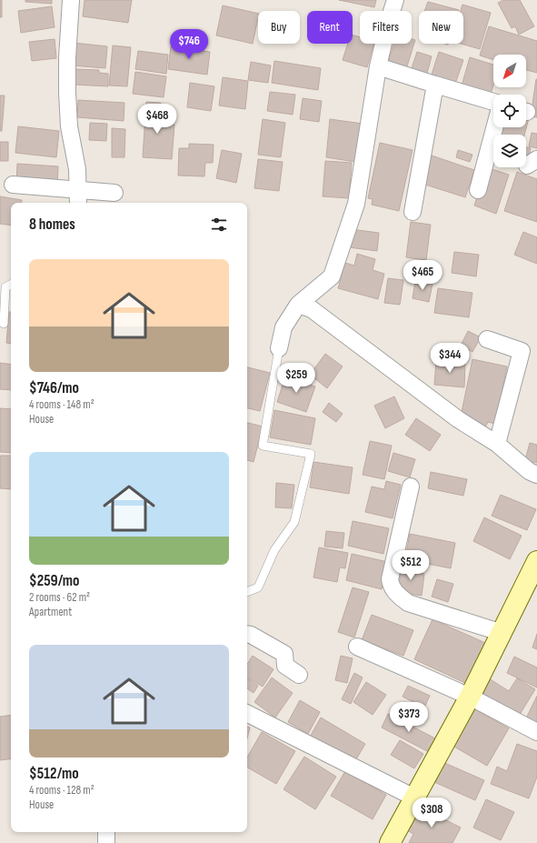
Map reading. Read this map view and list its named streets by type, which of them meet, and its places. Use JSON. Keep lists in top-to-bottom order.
{
  "north": "bottom left",
  "page": {
    "chip": [
      "Buy",
      "Rent",
      "Filters",
      "New"
    ],
    "price": [
      "$746",
      "$468",
      "$465",
      "$344",
      "$259",
      "$512",
      "$373",
      "$308"
    ],
    "heading": "8 homes",
    "list": [
      {
        "name": "$746/mo",
        "note": "4 rooms · 148 m² · House"
      },
      {
        "name": "$259/mo",
        "note": "2 rooms · 62 m² · Apartment"
      },
      {
        "name": "$512/mo",
        "note": "4 rooms · 128 m² · House"
      }
    ]
  }
}
